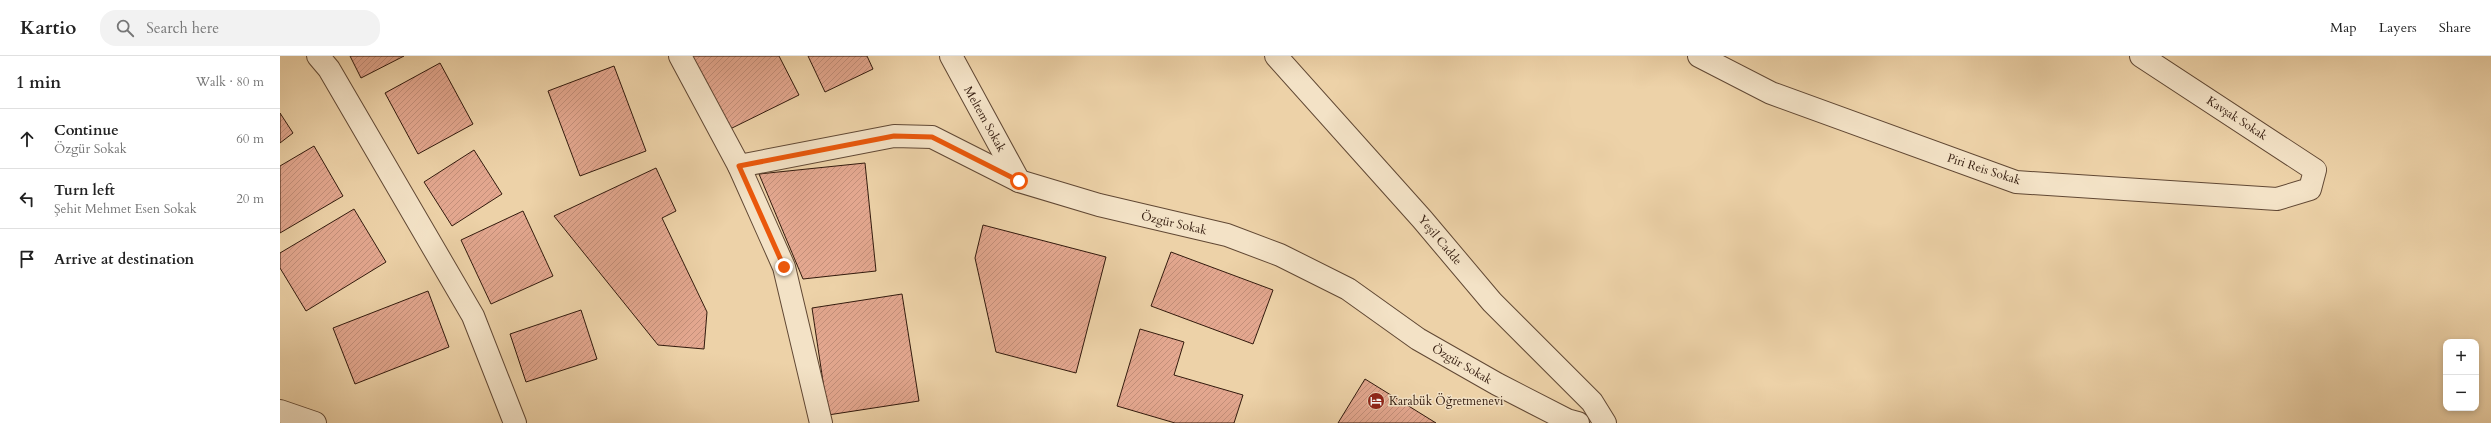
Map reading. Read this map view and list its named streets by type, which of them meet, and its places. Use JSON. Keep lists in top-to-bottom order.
{
  "streets": {
    "street": [
      "Kavşak Sokak",
      "Meltem Sokak",
      "Piri Reis Sokak",
      "Özgür Sokak",
      "Yeşil Cadde"
    ]
  },
  "crossings": [
    ["Kavşak Sokak", "Piri Reis Sokak"],
    ["Meltem Sokak", "Özgür Sokak"]
  ],
  "places": {
    "hotel": ["Karabük Öğretmenevi"]
  },
  "page": {
    "header": "Kartio",
    "search": "Search here",
    "nav": ["Map", "Layers", "Share"],
    "heading": ["1 min", "Walk · 80 m"],
    "list": [
      ["Continue", "Özgür Sokak", "60 m"],
      ["Turn left", "Şehit Mehmet Esen Sokak", "20 m"],
      "Arrive at destination"
    ],
    "map_buttons": ["+", "−"]
  }
}
